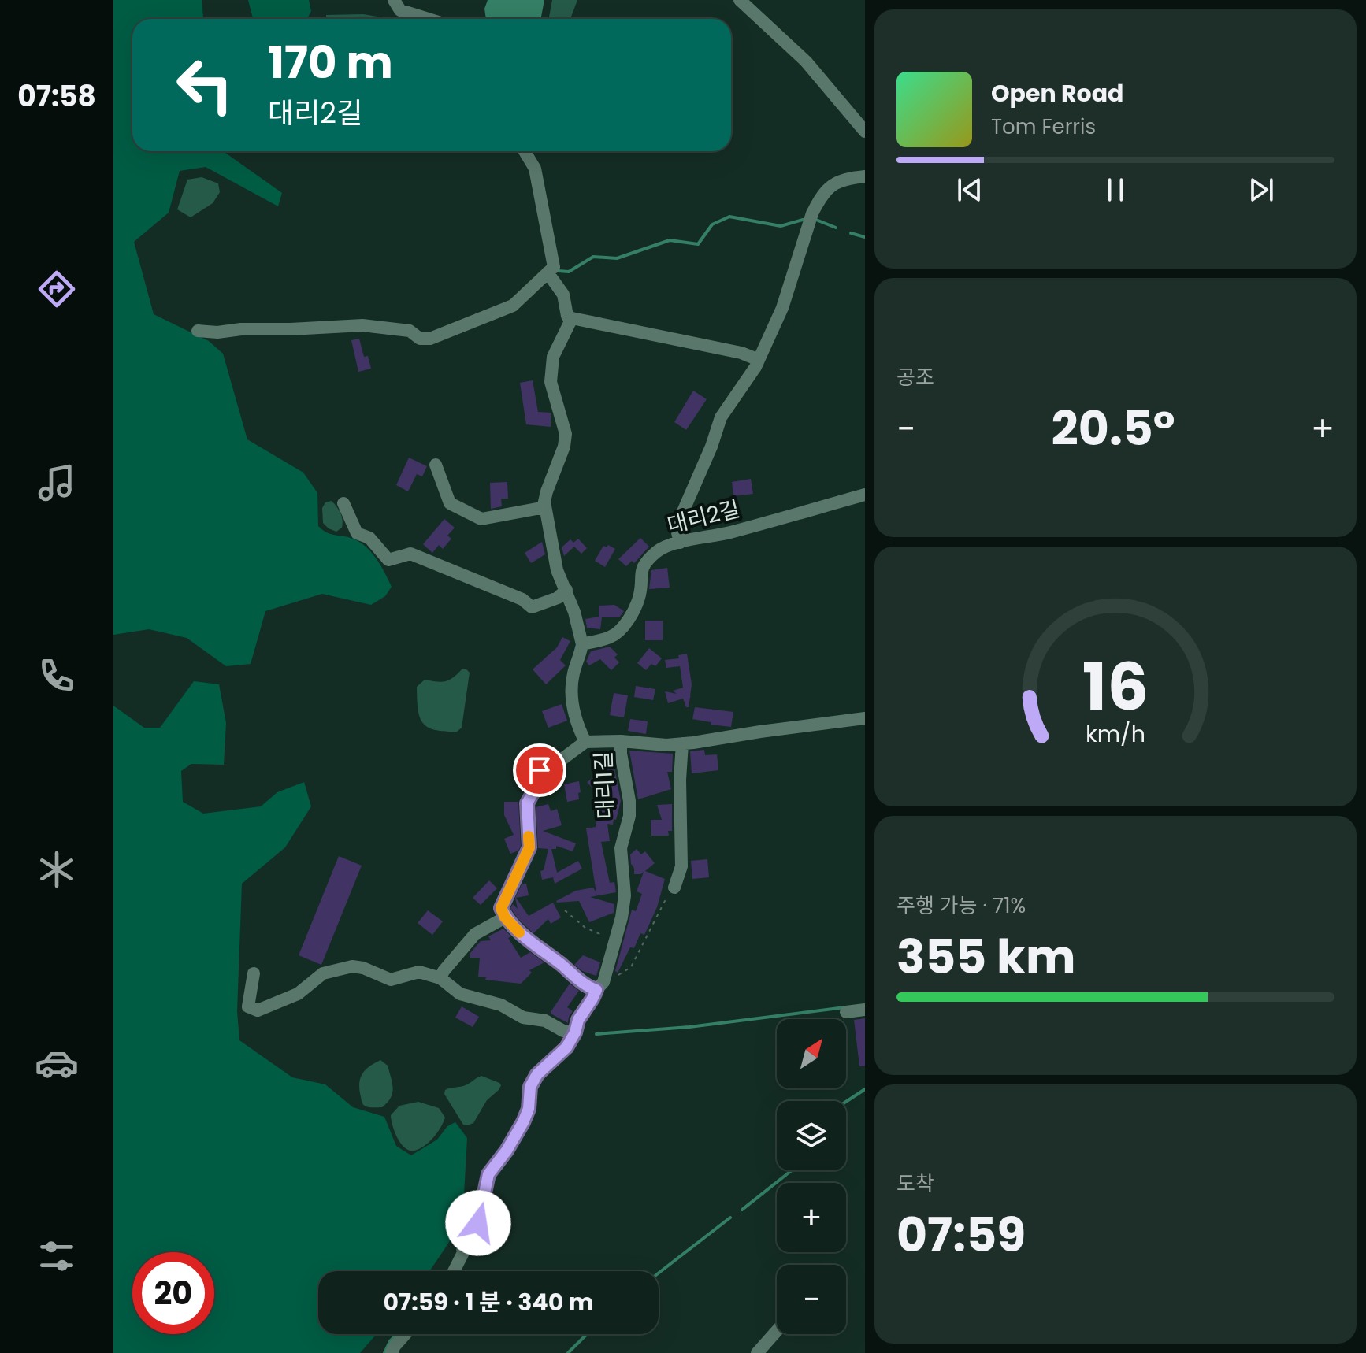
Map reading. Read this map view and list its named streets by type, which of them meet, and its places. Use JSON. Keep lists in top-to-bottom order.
{
  "streets": {
    "street": ["대리2길", "대리1길"]
  },
  "north": "top right",
  "page": {
    "tabs": "07:58",
    "turn": ["170 m", "대리2길"],
    "song": ["Open Road", "Tom Ferris"],
    "tile": [
      "공조",
      ["주행 가능 · 71%", "355 km"],
      ["도착", "07:59"]
    ],
    "heat": ["−", "20.5°", "+"],
    "map_buttons": ["+", "−"],
    "limit": "20",
    "trip": "07:59 · 1 분 · 340 m",
    "gauge": ["16", "km/h"]
  }
}
